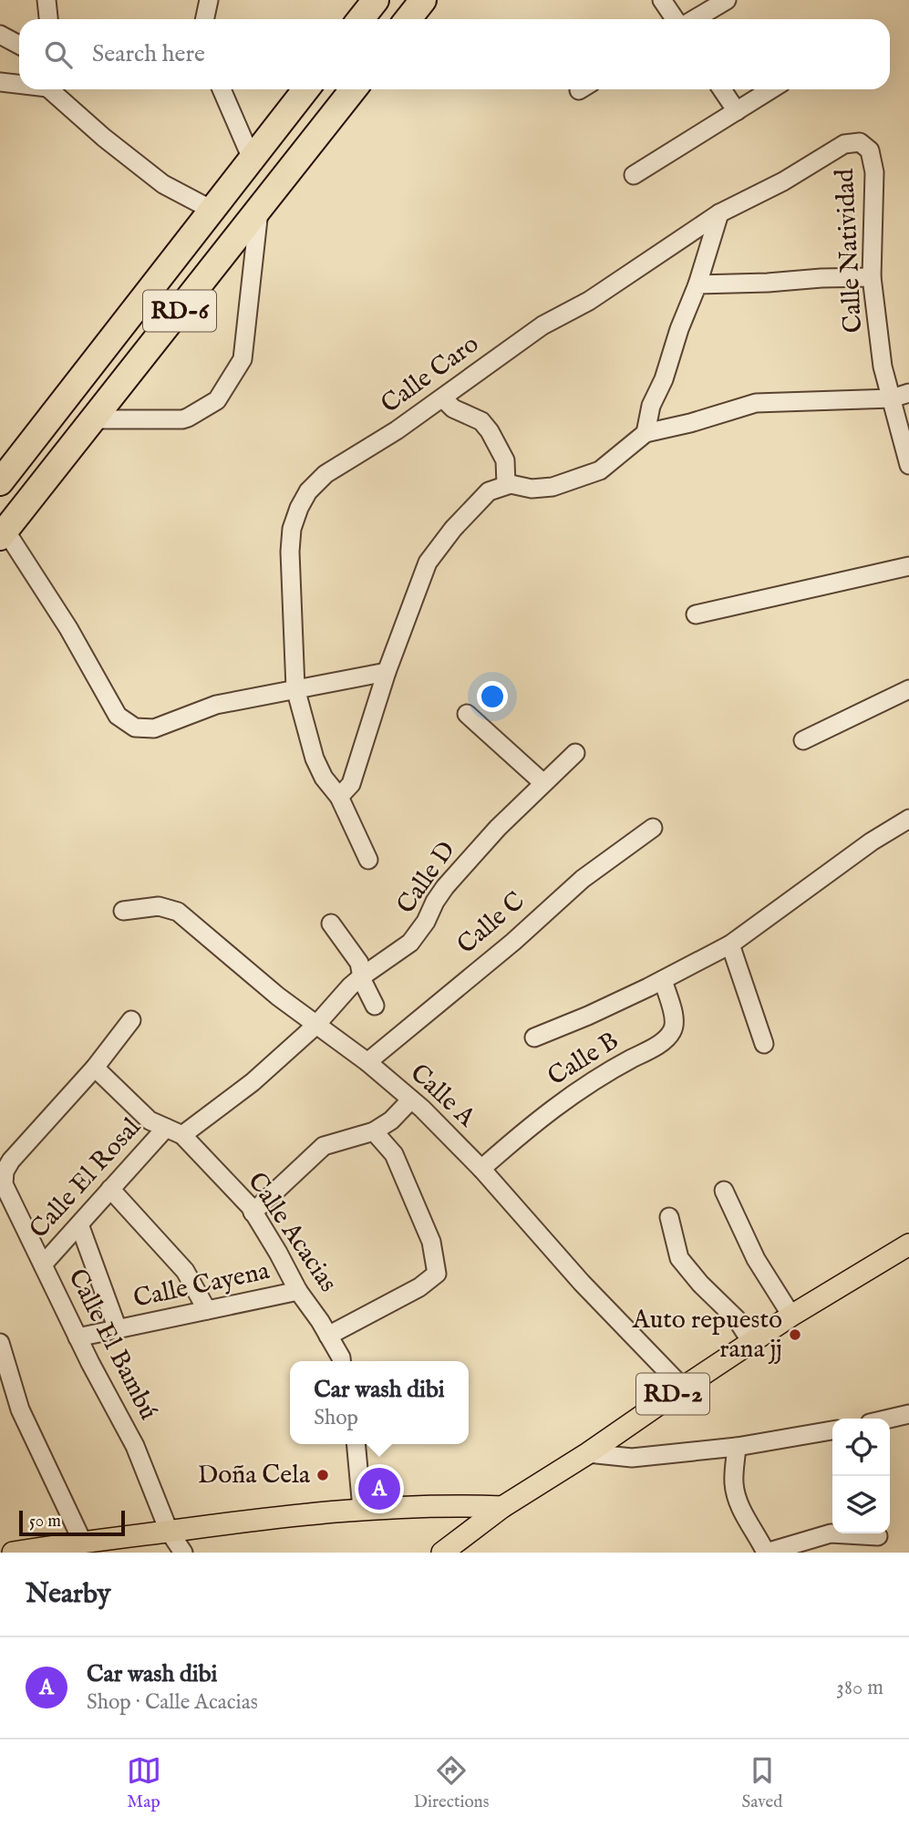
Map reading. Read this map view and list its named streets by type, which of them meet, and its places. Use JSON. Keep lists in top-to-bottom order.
{
  "streets": {
    "highway": ["RD-6"],
    "main road": ["RD-2"],
    "street": [
      "Calle Natividad",
      "Calle Caro",
      "Calle D",
      "Calle C",
      "Calle B",
      "Calle A",
      "Calle El Rosal",
      "Calle Acacias",
      "Calle Cayena",
      "Calle El Bambú"
    ]
  },
  "crossings": [
    ["Calle Natividad", "Calle Caro"],
    ["Calle D", "Calle A"],
    ["Calle D", "Calle El Rosal"],
    ["Calle C", "Calle A"],
    ["Calle B", "Calle A"],
    ["Calle A", "Calle El Rosal"],
    ["Calle A", "RD-2"],
    ["Calle El Rosal", "Calle Acacias"],
    ["Calle El Rosal", "Calle El Bambú"],
    ["Calle Acacias", "Calle Cayena"],
    ["Calle Acacias", "Calle El Bambú"],
    ["Calle Cayena", "Calle El Bambú"]
  ],
  "places": ["Auto repuesto rana jj", "Doña Cela"],
  "scale_bar": "50 m",
  "page": {
    "search": "Search here",
    "popup": ["Car wash dibi", "Shop"],
    "pins": "A",
    "scale": "50 m",
    "heading": "Nearby",
    "list": [
      {
        "mark": "A",
        "name": "Car wash dibi",
        "note": "Shop · Calle Acacias",
        "value": "380 m"
      }
    ],
    "nav": ["Map", "Directions", "Saved"]
  }
}
